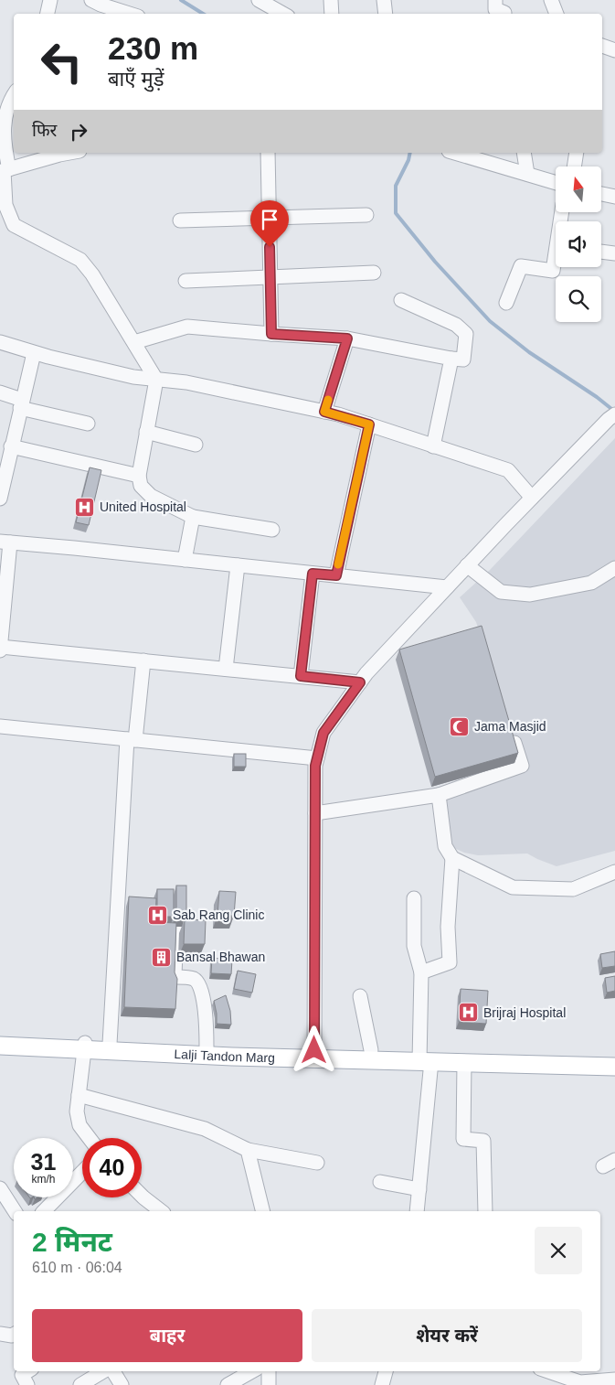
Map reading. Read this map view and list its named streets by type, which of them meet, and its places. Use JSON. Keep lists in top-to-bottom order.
{
  "streets": {
    "main road": ["Lalji Tandon Marg"]
  },
  "places": {
    "hospital": ["United Hospital", "Sab Rang Clinic", "Brijraj Hospital"],
    "mosque": ["Jama Masjid"],
    "building": ["Bansal Bhawan"]
  },
  "north": "top",
  "page": {
    "turn": ["230 m", "बाएँ मुड़ें"],
    "then": "फिर",
    "speed": "31 km/h",
    "limit": "40",
    "heading": ["2 मिनट", "610 m · 06:04"],
    "buttons": ["बाहर", "शेयर करें"]
  }
}
